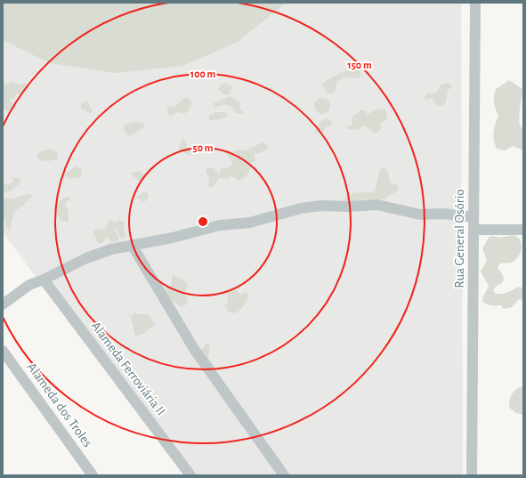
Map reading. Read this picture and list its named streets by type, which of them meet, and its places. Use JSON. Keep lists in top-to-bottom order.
{
  "streets": {
    "street": ["Rua General Osório", "Alameda Ferroviária II", "Alameda dos Troles"]
  },
  "rings": ["150 m", "100 m", "50 m"]
}
